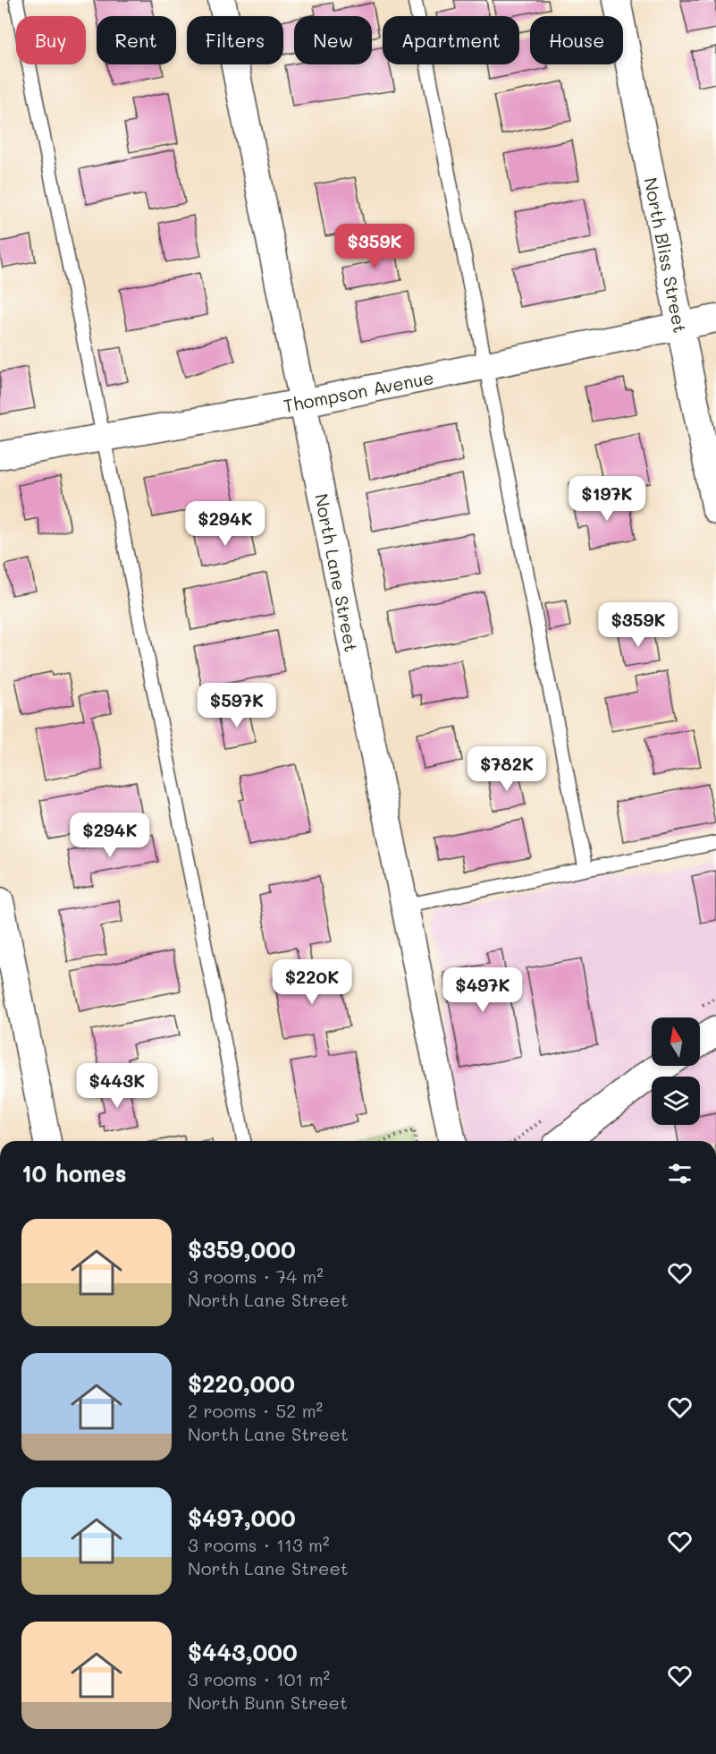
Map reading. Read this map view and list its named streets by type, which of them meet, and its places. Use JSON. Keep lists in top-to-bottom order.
{
  "streets": {
    "street": ["North Bliss Street", "Thompson Avenue", "North Lane Street"]
  },
  "crossings": [
    ["North Bliss Street", "Thompson Avenue"],
    ["Thompson Avenue", "North Lane Street"]
  ],
  "north": "top",
  "page": {
    "chip": [
      "Buy",
      "Rent",
      "Filters",
      "New",
      "Apartment",
      "House"
    ],
    "price": [
      "$359K",
      "$197K",
      "$294K",
      "$359K",
      "$597K",
      "$782K",
      "$294K",
      "$220K",
      "$497K",
      "$443K"
    ],
    "heading": "10 homes",
    "list": [
      {
        "name": "$359,000",
        "note": "3 rooms · 74 m² · North Lane Street"
      },
      {
        "name": "$220,000",
        "note": "2 rooms · 52 m² · North Lane Street"
      },
      {
        "name": "$497,000",
        "note": "3 rooms · 113 m² · North Lane Street"
      },
      {
        "name": "$443,000",
        "note": "3 rooms · 101 m² · North Bunn Street"
      }
    ]
  }
}
